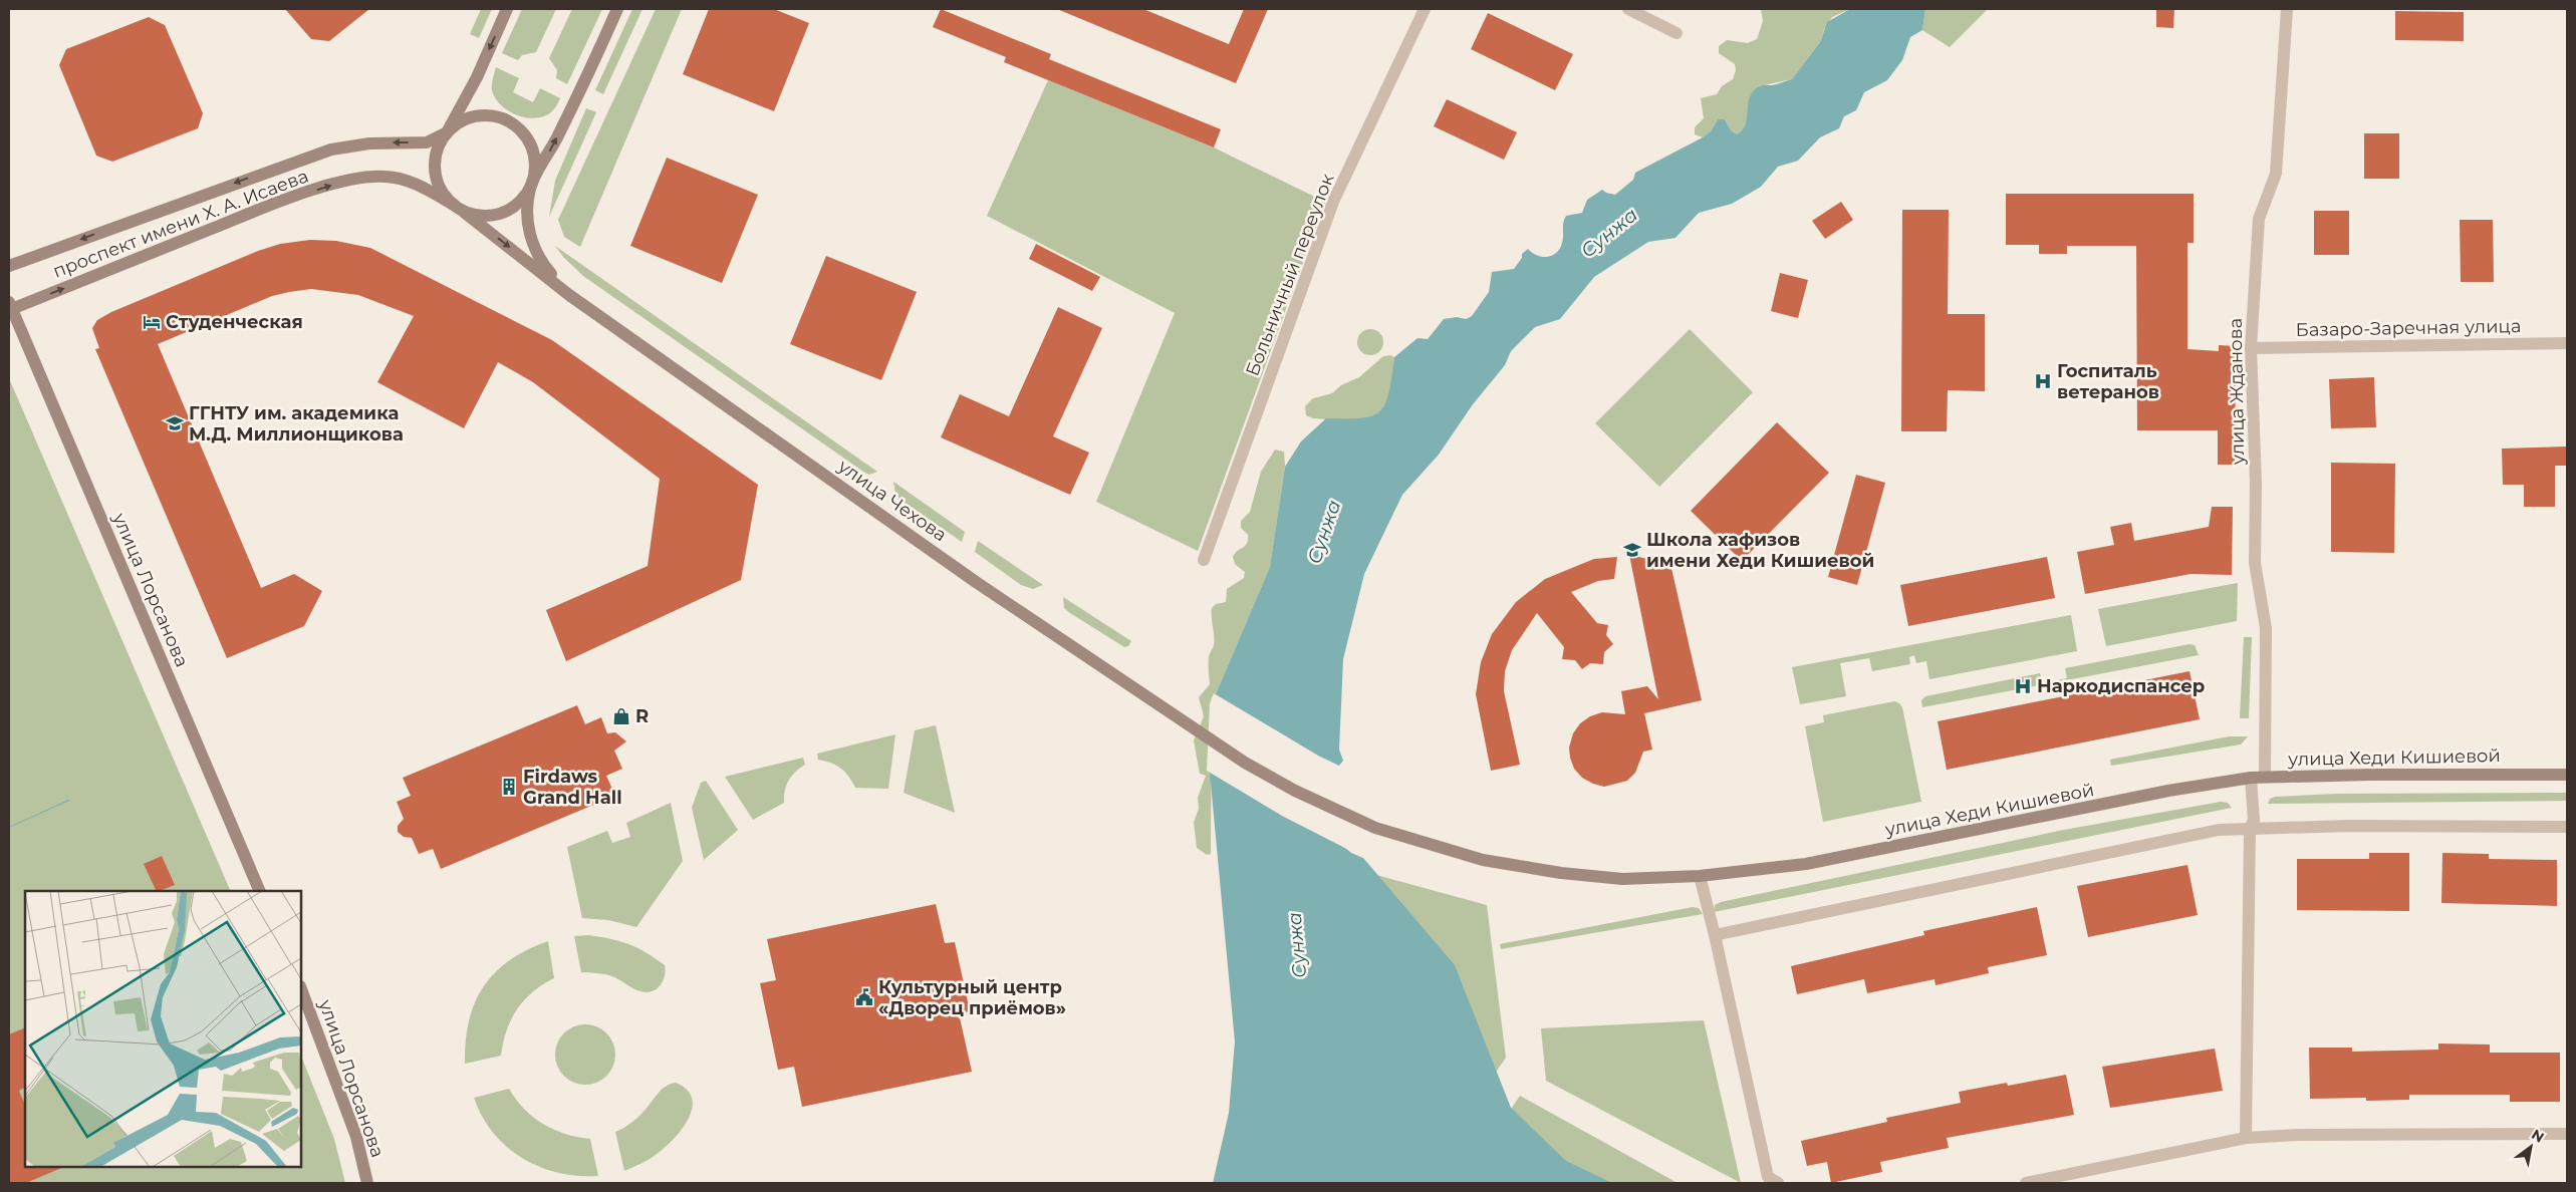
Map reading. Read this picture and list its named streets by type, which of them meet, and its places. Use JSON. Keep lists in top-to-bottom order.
{
  "streets": {
    "main road": [
      "проспект имени Х. А. Исаева",
      "улица Чехова",
      "улица Лорсанова",
      "улица Хеди Кишиевой"
    ],
    "street": ["Больничный переулок", "Базаро-Заречная улица", "улица Жданова"]
  },
  "crossings": [
    ["проспект имени Х. А. Исаева", "улица Лорсанова"],
    ["Базаро-Заречная улица", "улица Жданова"],
    ["улица Жданова", "улица Хеди Кишиевой"],
    ["улица Чехова", "улица Хеди Кишиевой"]
  ],
  "water": ["Сунжа"],
  "places": {
    "hotel": ["Студенческая"],
    "hospital": ["Госпиталь ветеранов", "Наркодиспансер"],
    "school or university": ["ГГНТУ им. академика М.Д. Миллионщикова", "Школа хафизов имени Хеди Кишиевой"],
    "shop": ["R"],
    "building": ["Firdaws Grand Hall"],
    "public building": ["Культурный центр «Дворец приёмов»"]
  },
  "north": "top right"
}
